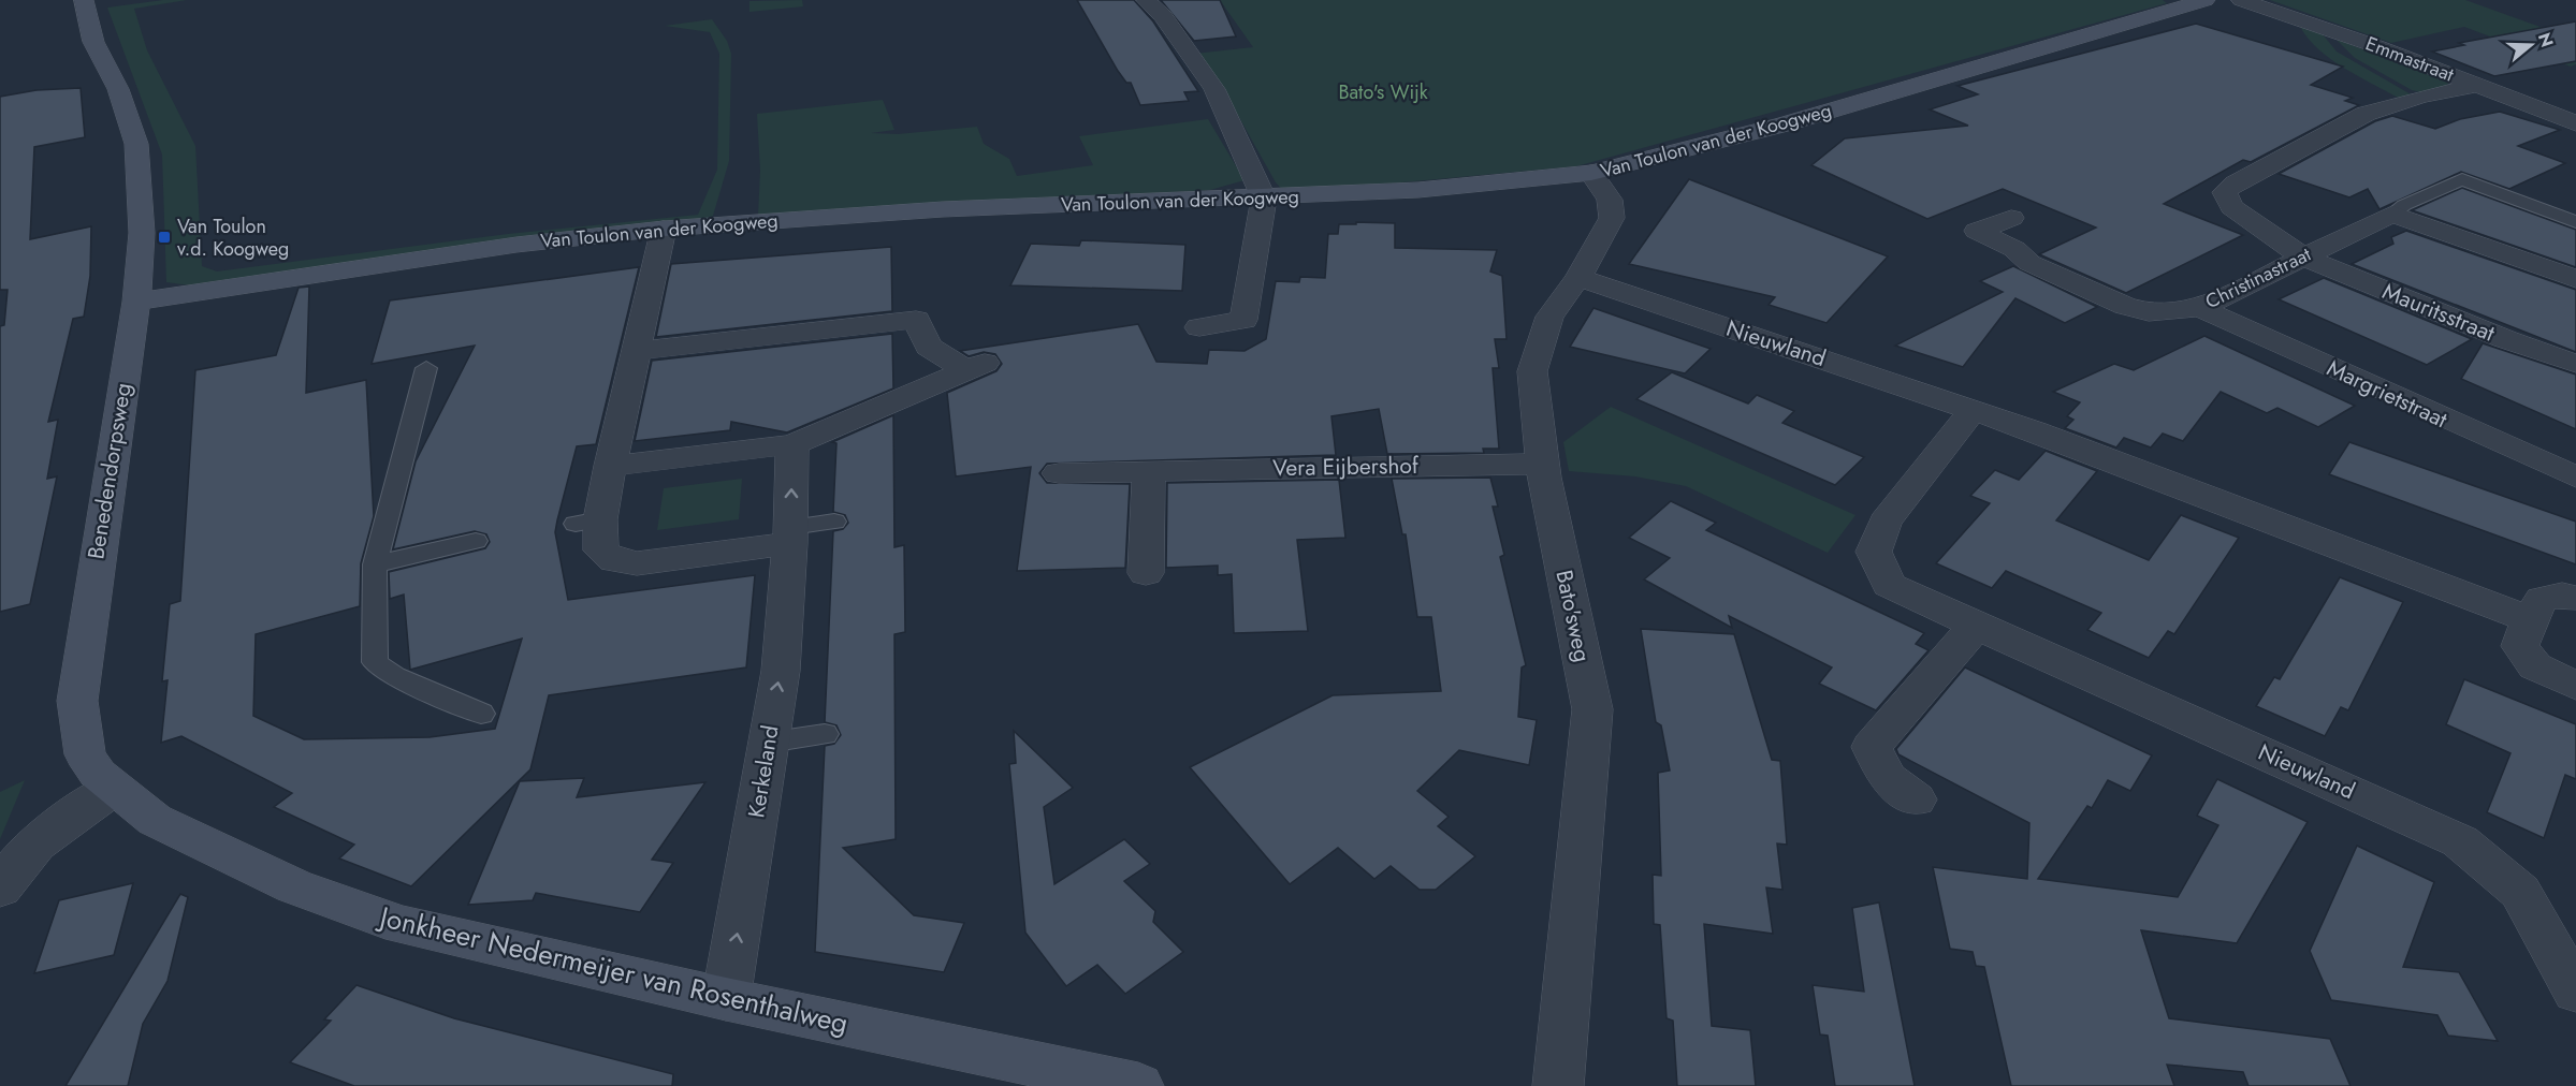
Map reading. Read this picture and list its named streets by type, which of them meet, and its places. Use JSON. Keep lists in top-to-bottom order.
{
  "streets": {
    "street": [
      "Emmastraat",
      "Van Toulon van der Koogweg",
      "Christinastraat",
      "Mauritsstraat",
      "Nieuwland",
      "Margrietstraat",
      "Vera Eijbershof",
      "Benedendorpsweg",
      "Bato'sweg",
      "Kerkeland",
      "Jonkheer Nedermeijer van Rosenthalweg"
    ]
  },
  "crossings": [
    ["Emmastraat", "Mauritsstraat"],
    ["Van Toulon van der Koogweg", "Benedendorpsweg"],
    ["Van Toulon van der Koogweg", "Bato'sweg"],
    ["Christinastraat", "Mauritsstraat"],
    ["Christinastraat", "Margrietstraat"],
    ["Nieuwland", "Bato'sweg"],
    ["Vera Eijbershof", "Bato'sweg"],
    ["Benedendorpsweg", "Jonkheer Nedermeijer van Rosenthalweg"],
    ["Kerkeland", "Jonkheer Nedermeijer van Rosenthalweg"]
  ],
  "one_way": ["Kerkeland"],
  "parks": ["Bato's Wijk"],
  "places": {
    "transit": ["Van Toulon v.d. Koogweg"]
  },
  "north": "right"
}
